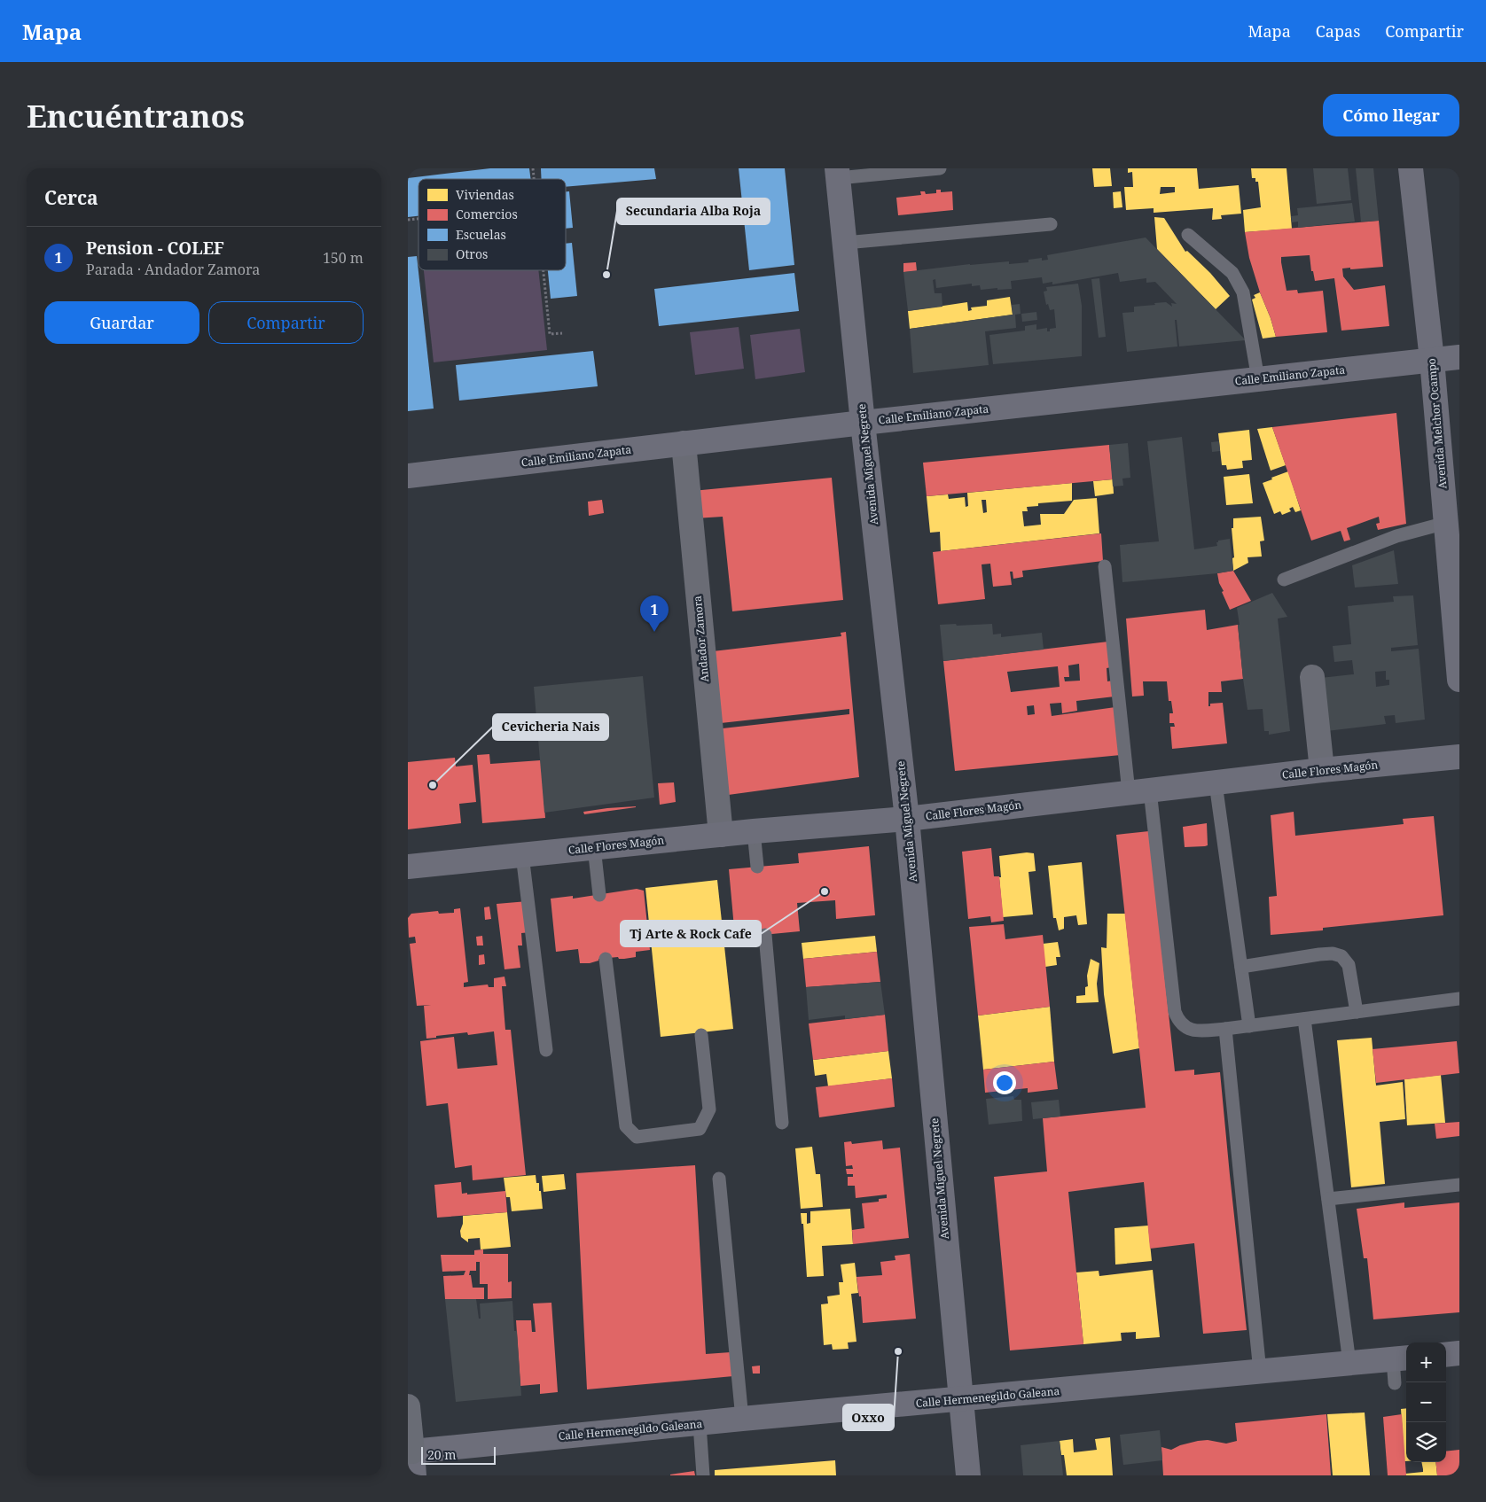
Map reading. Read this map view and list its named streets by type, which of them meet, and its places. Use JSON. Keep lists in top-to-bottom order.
{
  "streets": {
    "street": [
      "Calle Emiliano Zapata",
      "Avenida Melchor Ocampo",
      "Avenida Miguel Negrete",
      "Andador Zamora",
      "Calle Flores Magón",
      "Calle Hermenegildo Galeana"
    ]
  },
  "crossings": [
    ["Calle Emiliano Zapata", "Avenida Melchor Ocampo"],
    ["Calle Emiliano Zapata", "Avenida Miguel Negrete"],
    ["Calle Emiliano Zapata", "Andador Zamora"],
    ["Avenida Miguel Negrete", "Calle Flores Magón"],
    ["Avenida Miguel Negrete", "Calle Hermenegildo Galeana"],
    ["Andador Zamora", "Calle Flores Magón"]
  ],
  "places": [
    "Secundaria Alba Roja",
    "Cevicheria Nais",
    "Tj Arte & Rock Cafe",
    "Oxxo"
  ],
  "legend": [
    "Viviendas",
    "Comercios",
    "Escuelas",
    "Otros"
  ],
  "scale_bar": "20 m",
  "page": {
    "header": "Mapa",
    "nav": ["Mapa", "Capas", "Compartir"],
    "buttons": [
      "Cómo llegar",
      ["Guardar", "Compartir"]
    ],
    "title": "Encuéntranos",
    "heading": "Cerca",
    "list": [
      {
        "mark": "1",
        "name": "Pension - COLEF",
        "note": "Parada · Andador Zamora",
        "value": "150 m"
      }
    ],
    "pins": "1",
    "map_buttons": ["+", "−"],
    "scale": "20 m"
  }
}
